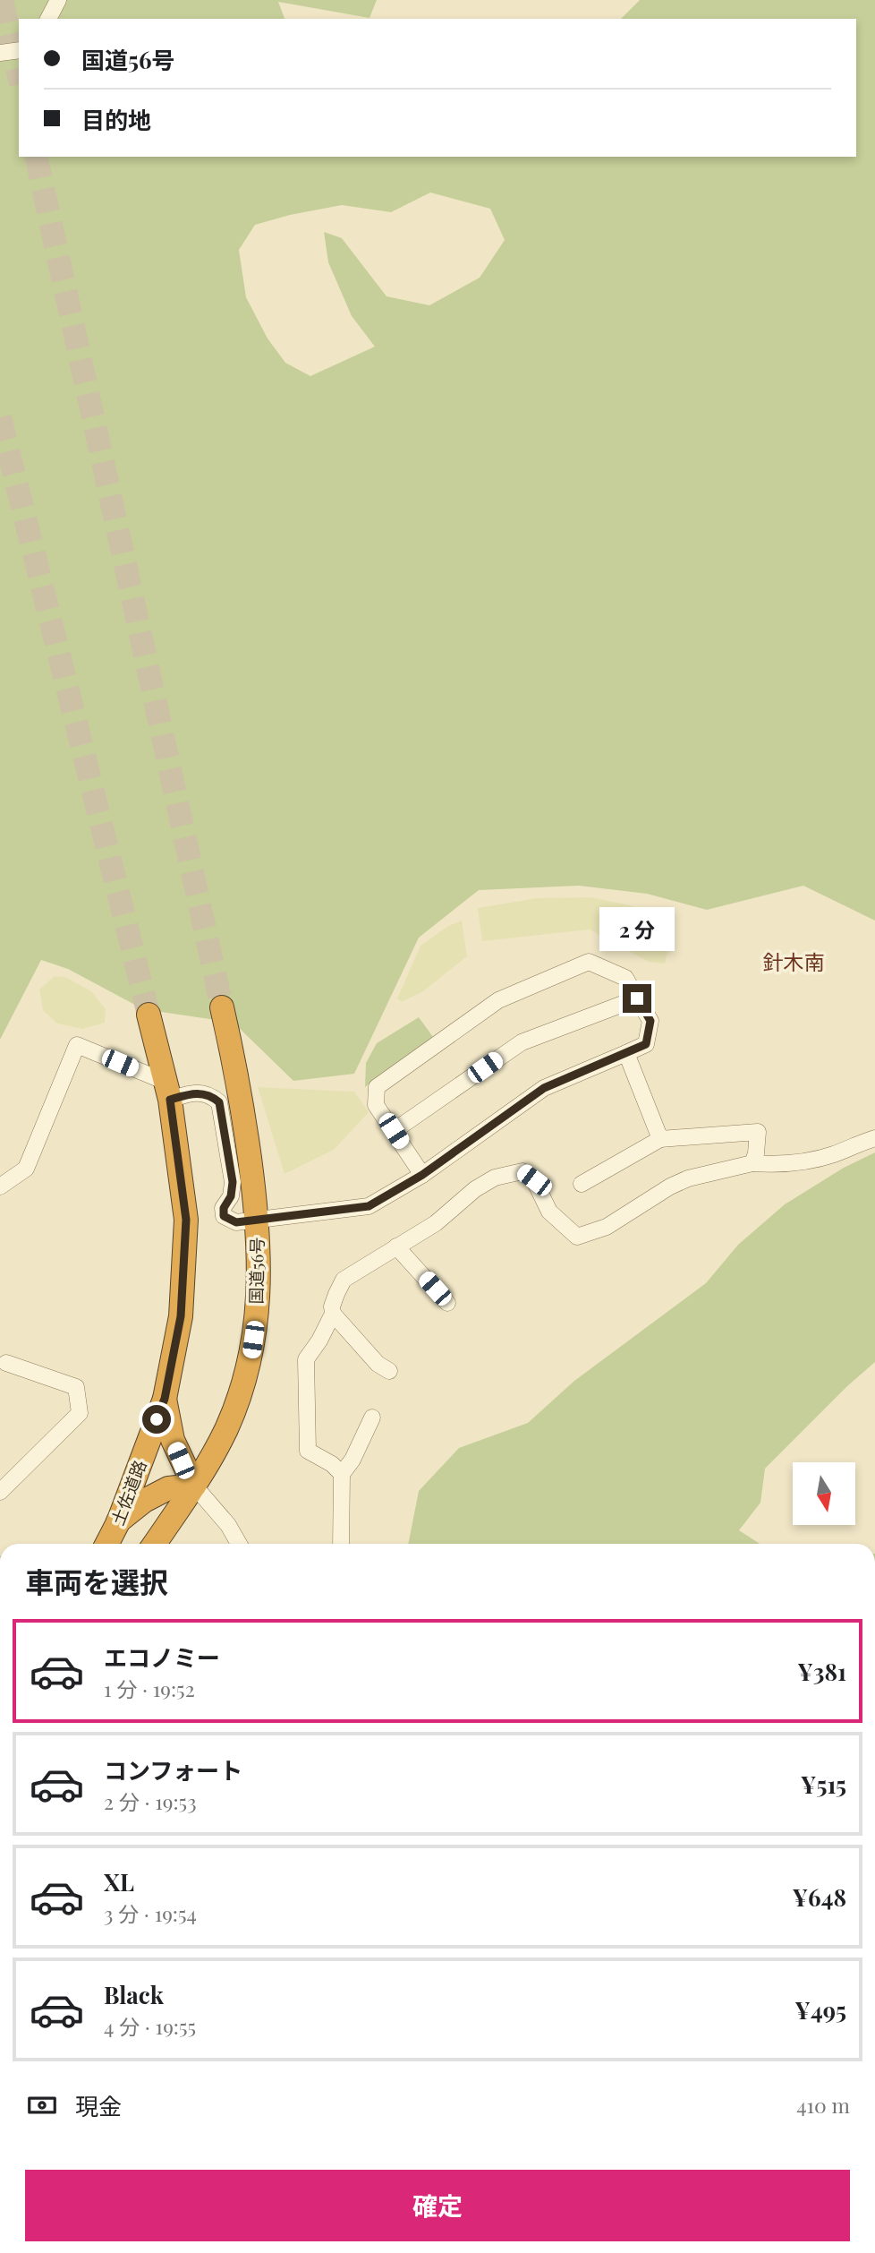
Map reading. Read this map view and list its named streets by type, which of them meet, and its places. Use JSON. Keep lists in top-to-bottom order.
{
  "streets": {
    "highway": ["国道56号", "土佐道路"]
  },
  "districts": ["針木南"],
  "north": "bottom",
  "page": {
    "banner": ["国道56号", "目的地"],
    "bubble": "2 分",
    "heading": "車両を選択",
    "list": [
      {
        "name": "エコノミー",
        "note": "1 分 · 19:52",
        "value": "¥381"
      },
      {
        "name": "コンフォート",
        "note": "2 分 · 19:53",
        "value": "¥515"
      },
      {
        "name": "XL",
        "note": "3 分 · 19:54",
        "value": "¥648"
      },
      {
        "name": "Black",
        "note": "4 分 · 19:55",
        "value": "¥495"
      }
    ],
    "pay": ["現金", "410 m"],
    "buttons": "確定"
  }
}
